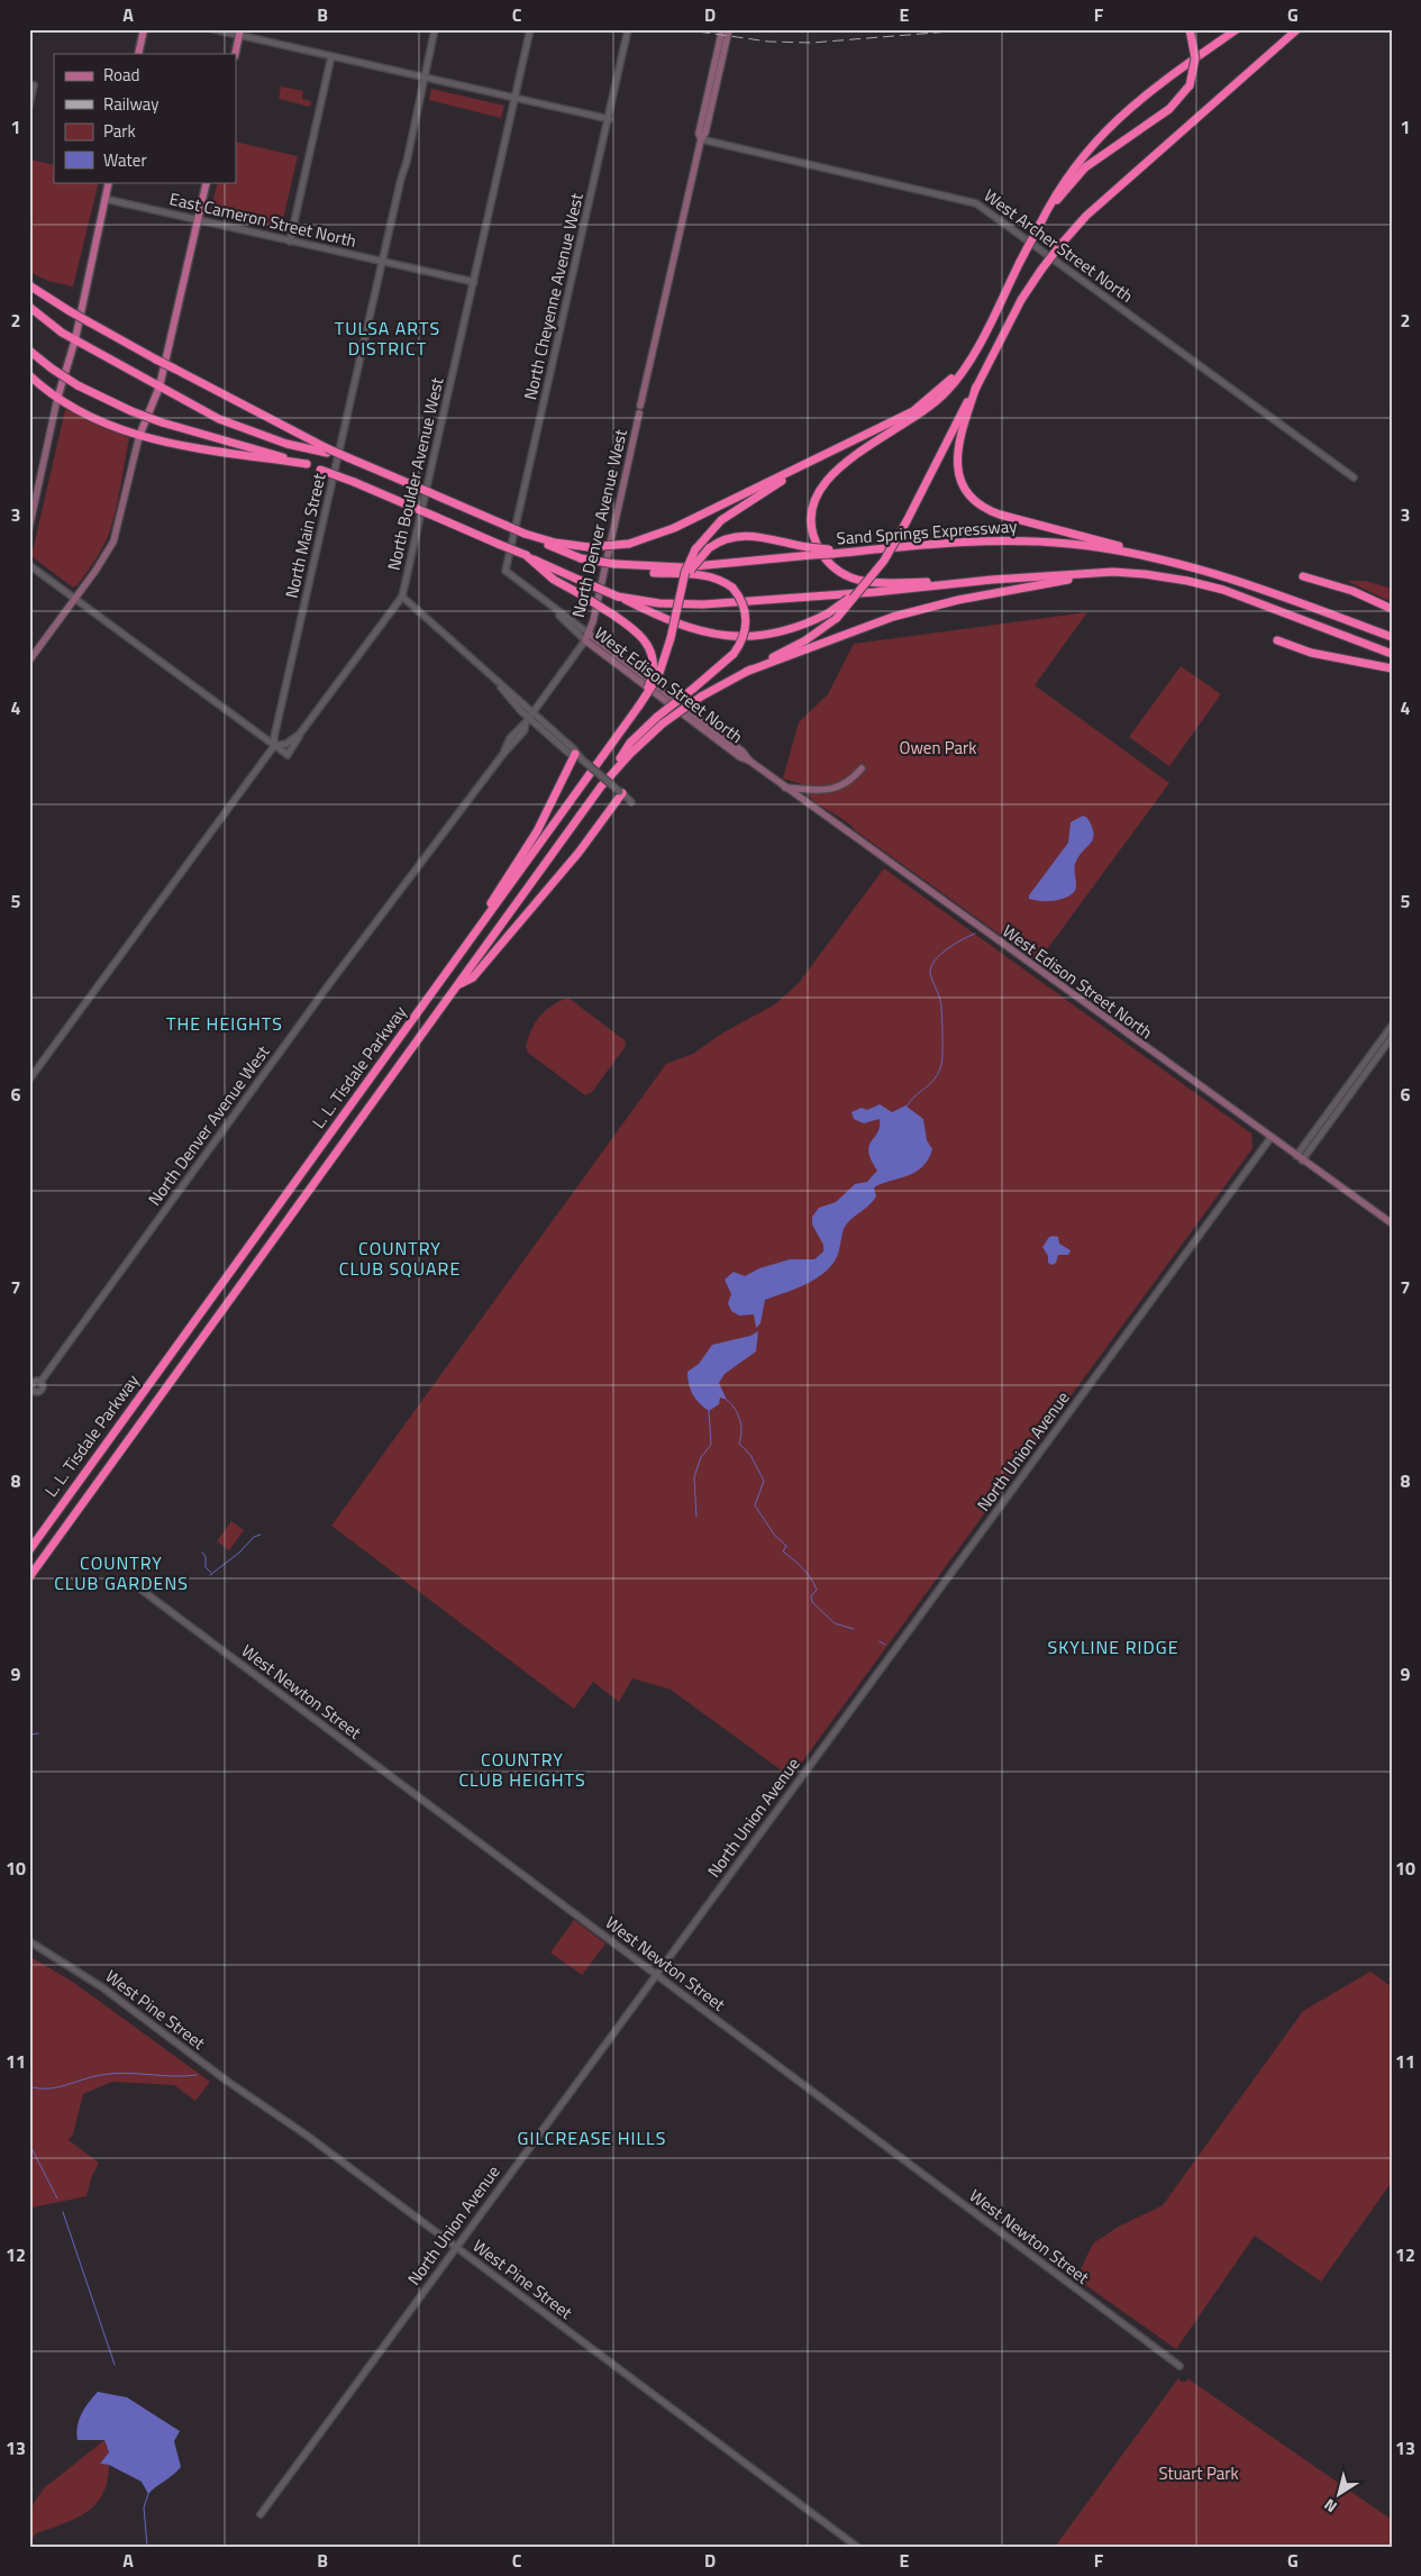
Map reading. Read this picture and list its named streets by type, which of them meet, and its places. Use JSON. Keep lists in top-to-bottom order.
{
  "streets": {
    "highway": ["Sand Springs Expressway", "L. L. Tisdale Parkway"],
    "main road": ["North Denver Avenue West", "West Edison Street North"],
    "street": [
      "East Cameron Street North",
      "West Archer Street North",
      "North Cheyenne Avenue West",
      "North Boulder Avenue West",
      "North Main Street",
      "North Union Avenue",
      "West Newton Street",
      "West Pine Street"
    ]
  },
  "crossings": [
    ["East Cameron Street North", "North Boulder Avenue West"],
    ["East Cameron Street North", "North Main Street"],
    ["West Archer Street North", "North Denver Avenue West"],
    ["North Cheyenne Avenue West", "West Edison Street North"],
    ["North Boulder Avenue West", "North Main Street"],
    ["North Denver Avenue West", "West Edison Street North"],
    ["West Edison Street North", "North Union Avenue"],
    ["North Union Avenue", "West Newton Street"],
    ["North Union Avenue", "West Pine Street"]
  ],
  "districts": [
    "TULSA ARTS DISTRICT",
    "THE HEIGHTS",
    "COUNTRY CLUB SQUARE",
    "COUNTRY CLUB GARDENS",
    "SKYLINE RIDGE",
    "COUNTRY CLUB HEIGHTS",
    "GILCREASE HILLS"
  ],
  "parks": ["Owen Park", "Stuart Park"],
  "legend": [
    "Road",
    "Railway",
    "Park",
    "Water"
  ],
  "north": "bottom left",
  "grid": {
    "columns": [
      "A",
      "B",
      "C",
      "D",
      "E",
      "F",
      "G"
    ],
    "rows": [
      "1",
      "2",
      "3",
      "4",
      "5",
      "6",
      "7",
      "8",
      "9",
      "10",
      "11",
      "12",
      "13"
    ]
  }
}
